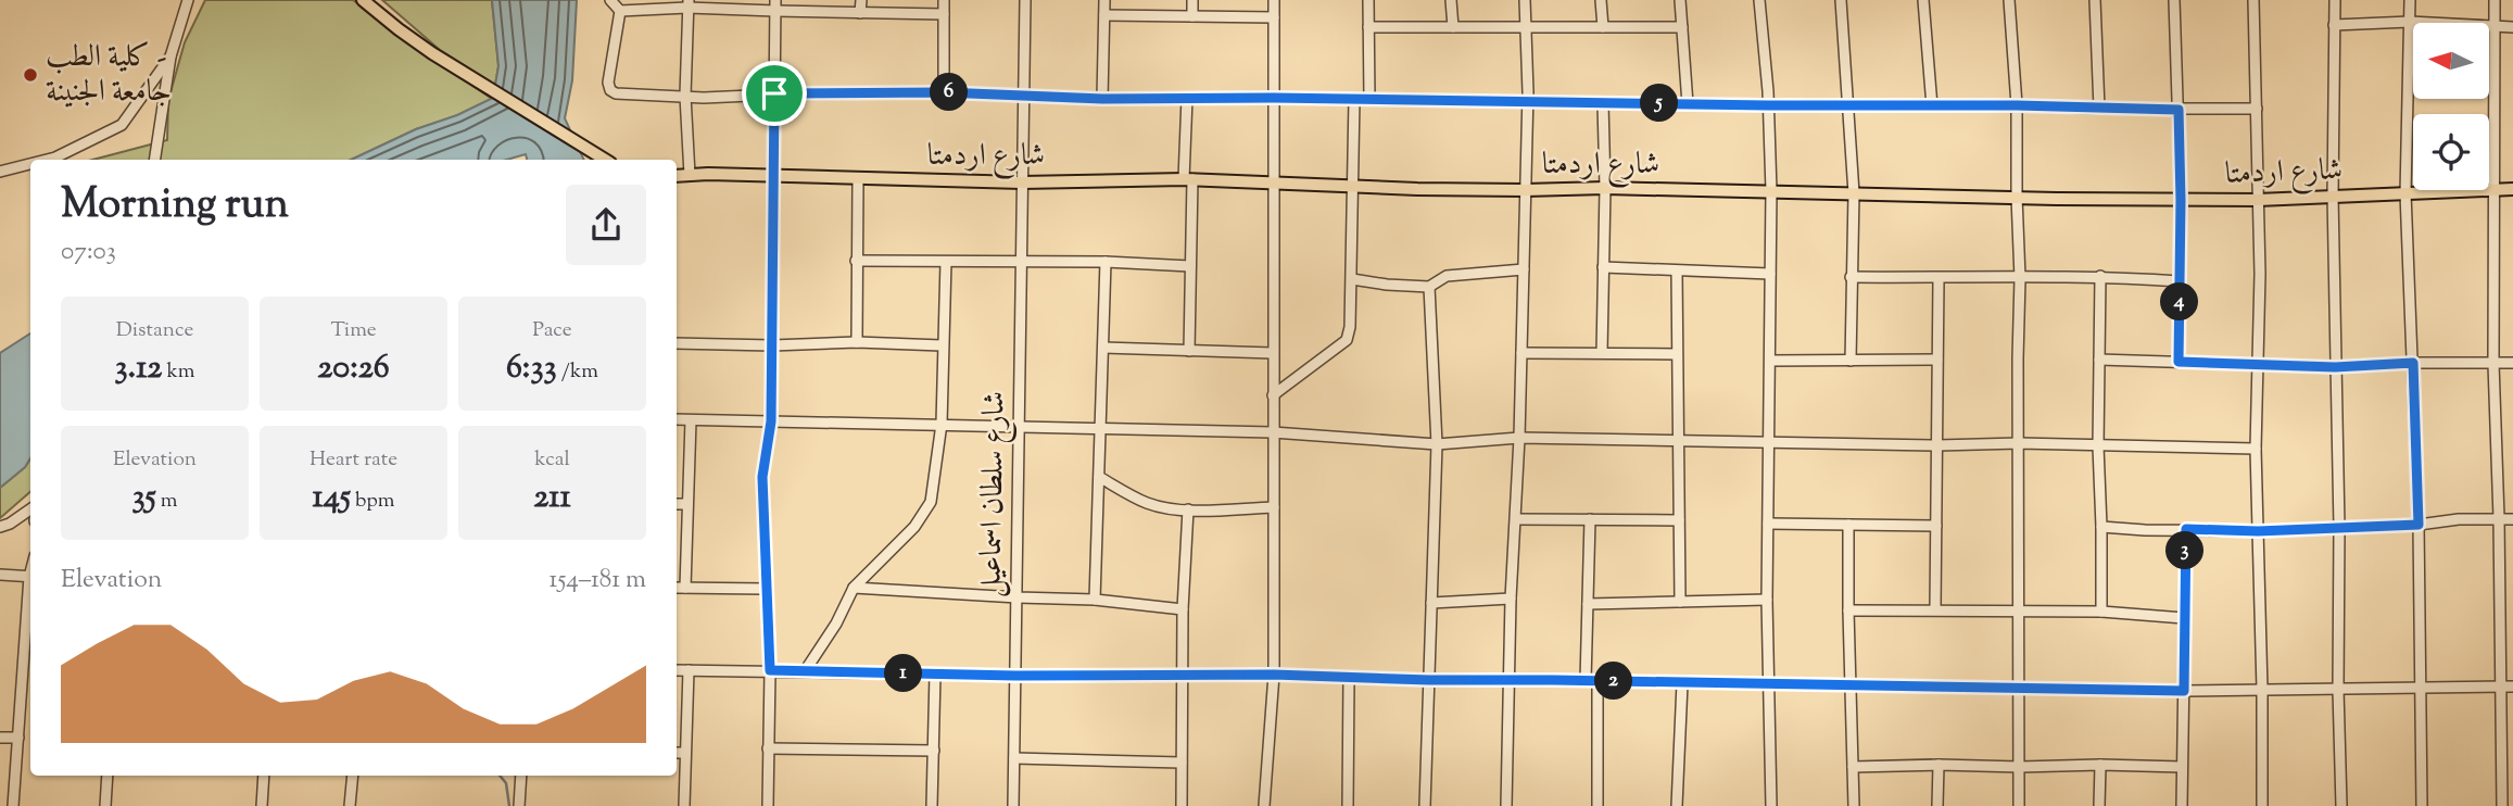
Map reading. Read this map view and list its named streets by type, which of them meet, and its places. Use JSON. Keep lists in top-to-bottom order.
{
  "streets": {
    "main road": ["شارع اردمتا"],
    "street": ["شارع سلطان اسماعيل"]
  },
  "crossings": [
    ["شارع اردمتا", "شارع سلطان اسماعيل"]
  ],
  "places": ["كلية الطب - جامعة الجنينة"],
  "north": "left",
  "page": {
    "pins": [
      "6",
      "5",
      "4",
      "3",
      "1",
      "2"
    ],
    "heading": ["Morning run", "07:03"],
    "stats": [
      ["Distance", "3.12 km"],
      ["Time", "20:26"],
      ["Pace", "6:33 /km"],
      ["Elevation", "35 m"],
      ["Heart rate", "145 bpm"],
      ["kcal", "211"]
    ],
    "chart": ["Elevation", "154–181 m"]
  }
}
